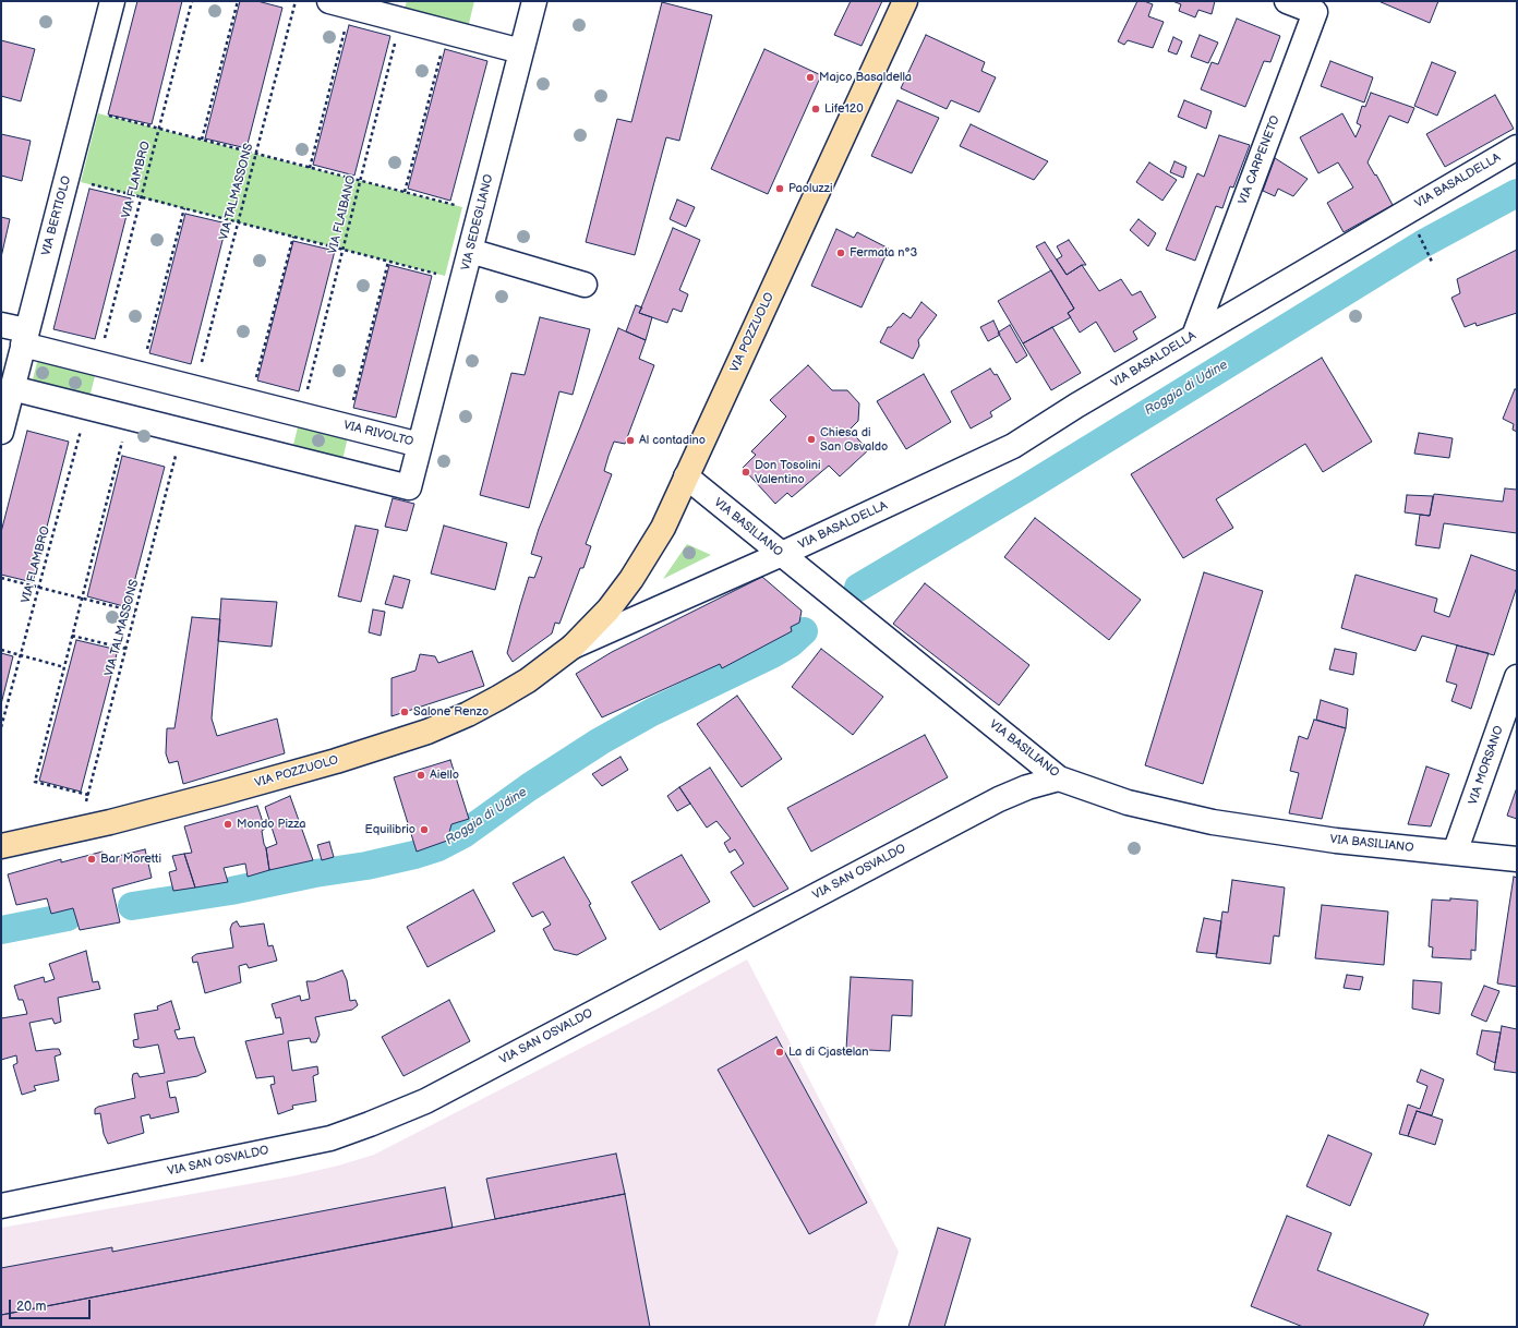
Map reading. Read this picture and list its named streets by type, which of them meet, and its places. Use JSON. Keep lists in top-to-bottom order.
{
  "streets": {
    "main road": ["VIA POZZUOLO"],
    "street": [
      "VIA CARPENETO",
      "VIA BASALDELLA",
      "VIA BERTIOLO",
      "VIA SEDEGLIANO",
      "VIA RIVOLTO",
      "VIA BASILIANO",
      "VIA MORSANO",
      "VIA SAN OSVALDO"
    ],
    "path": ["VIA FLAMBRO", "VIA TALMASSONS", "VIA FLAIBANO"]
  },
  "crossings": [
    ["VIA CARPENETO", "VIA BASALDELLA"],
    ["VIA FLAMBRO", "VIA RIVOLTO"],
    ["VIA BASALDELLA", "VIA POZZUOLO"],
    ["VIA BASALDELLA", "VIA BASILIANO"],
    ["VIA TALMASSONS", "VIA POZZUOLO"],
    ["VIA TALMASSONS", "VIA RIVOLTO"],
    ["VIA FLAIBANO", "VIA RIVOLTO"],
    ["VIA BERTIOLO", "VIA RIVOLTO"],
    ["VIA SEDEGLIANO", "VIA RIVOLTO"],
    ["VIA POZZUOLO", "VIA BASILIANO"],
    ["VIA BASILIANO", "VIA MORSANO"],
    ["VIA BASILIANO", "VIA SAN OSVALDO"]
  ],
  "water": ["Roggia di Udine"],
  "places": [
    "Majco Basaldella",
    "Life120",
    "Paoluzzi",
    "Fermata n°3",
    "Chiesa di San Osvaldo",
    "Al contadino",
    "Don Tosolini Valentino",
    "Salone Renzo",
    "Aiello",
    "Mondo Pizza",
    "Equilibrio",
    "Bar Moretti",
    "La di Cjastelan"
  ],
  "scale_bar": "20 m"
}
